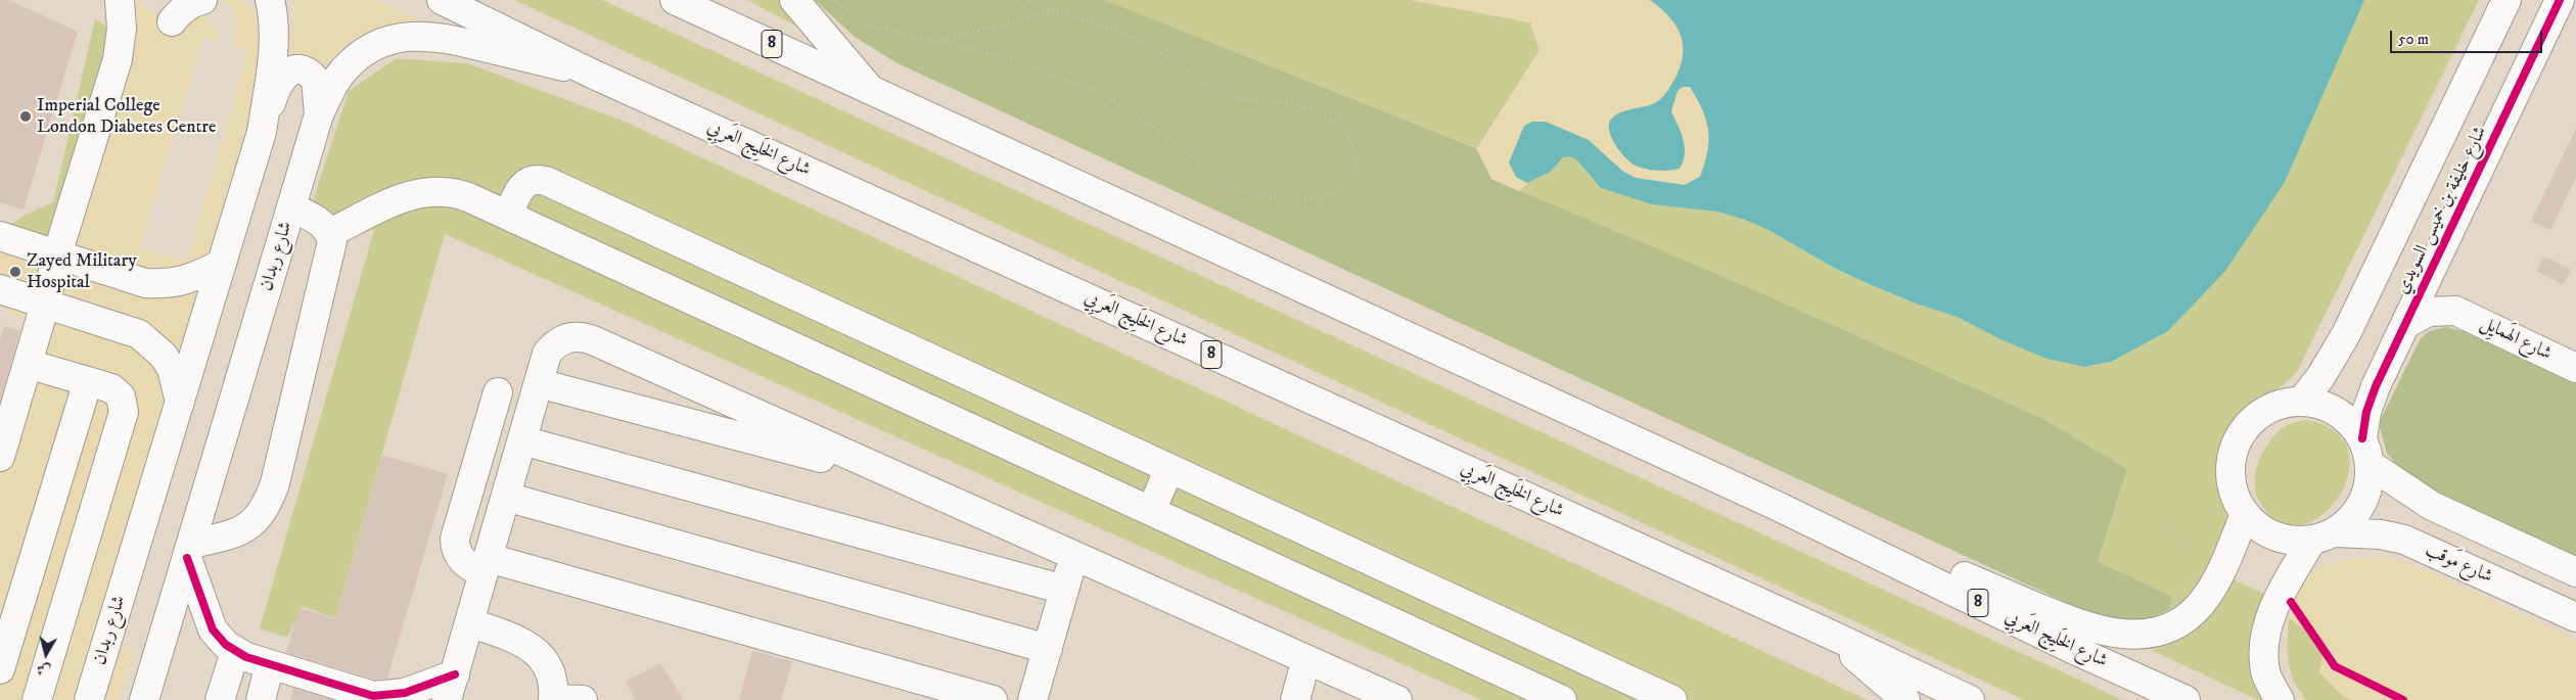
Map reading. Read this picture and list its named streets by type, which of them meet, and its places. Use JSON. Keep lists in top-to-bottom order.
{
  "streets": {
    "main road": [
      "8",
      "شارع الخَلِيج العَربِي",
      "شارع خليفة بن خميس السويدي",
      "شارع ربدان",
      "شارع الهَمايِل",
      "شارع مَوقب"
    ]
  },
  "crossings": [
    ["شارع الخَلِيج العَربِي", "شارع ربدان"],
    ["شارع خليفة بن خميس السويدي", "شارع الهَمايِل"],
    ["شارع خليفة بن خميس السويدي", "شارع مَوقب"]
  ],
  "places": ["Imperial College London Diabetes Centre", "Zayed Military Hospital"],
  "scale_bar": "50 m",
  "north": "bottom"
}
